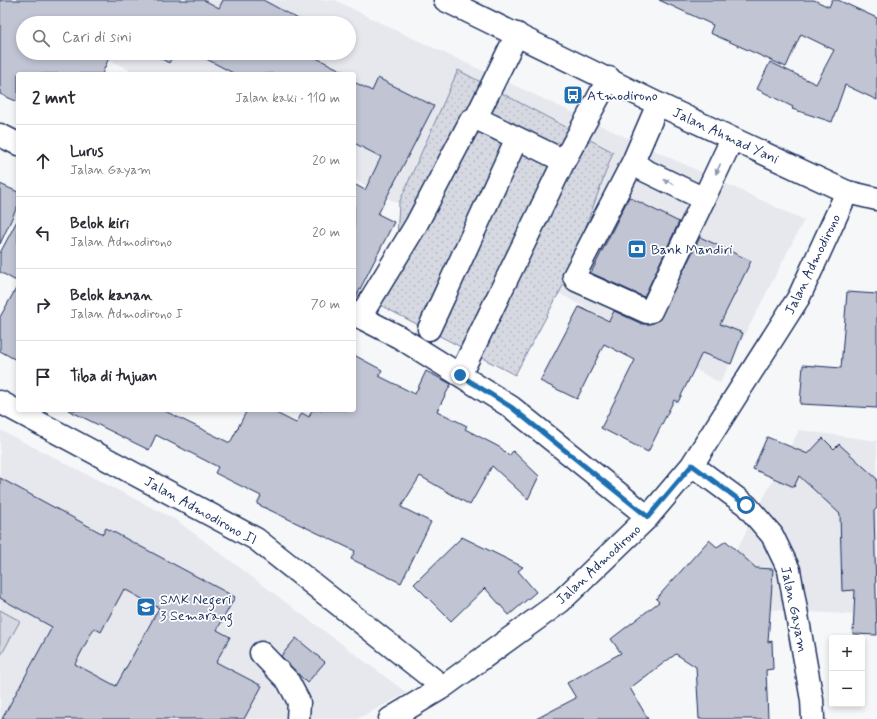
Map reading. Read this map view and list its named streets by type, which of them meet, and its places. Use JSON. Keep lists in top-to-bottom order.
{
  "streets": {
    "street": [
      "Jalan Ahmad Yani",
      "Jalan Admodirono",
      "Jalan Admodirono II",
      "Jalan Gayam"
    ]
  },
  "crossings": [
    ["Jalan Ahmad Yani", "Jalan Admodirono"],
    ["Jalan Admodirono", "Jalan Admodirono II"],
    ["Jalan Admodirono", "Jalan Gayam"]
  ],
  "places": {
    "bus stop": ["Atmodirono"],
    "bank": ["Bank Mandiri"],
    "school or university": ["SMK Negeri 3 Semarang"]
  },
  "page": {
    "search": "Cari di sini",
    "heading": ["2 mnt", "Jalan kaki · 110 m"],
    "list": [
      ["Lurus", "Jalan Gayam", "20 m"],
      ["Belok kiri", "Jalan Admodirono", "20 m"],
      ["Belok kanan", "Jalan Admodirono I", "70 m"],
      "Tiba di tujuan"
    ],
    "map_buttons": ["+", "−"]
  }
}
